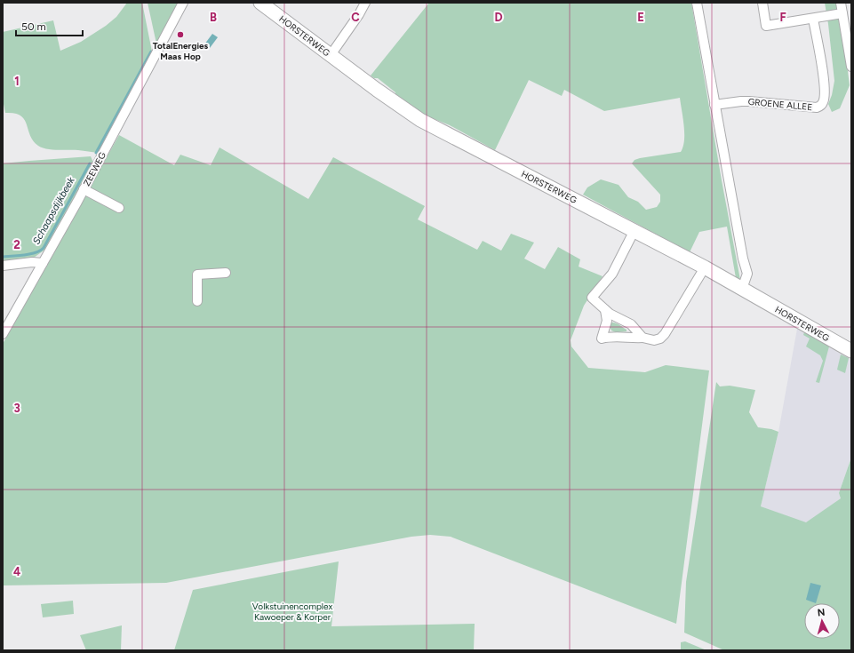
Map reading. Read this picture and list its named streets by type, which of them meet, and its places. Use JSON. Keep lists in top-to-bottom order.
{
  "streets": {
    "main road": ["HORSTERWEG"],
    "street": ["GROENE ALLEE", "ZEEWEG"]
  },
  "water": ["Schaapsdijkbeek"],
  "parks": ["Volkstuinencomplex Kawoeper & Korper"],
  "places": ["TotalEnergies Maas Hop"],
  "scale_bar": "50 m",
  "north": "top",
  "grid": {
    "columns": [
      "B",
      "C",
      "D",
      "E",
      "F"
    ],
    "rows": [
      "1",
      "2",
      "3",
      "4"
    ]
  }
}
